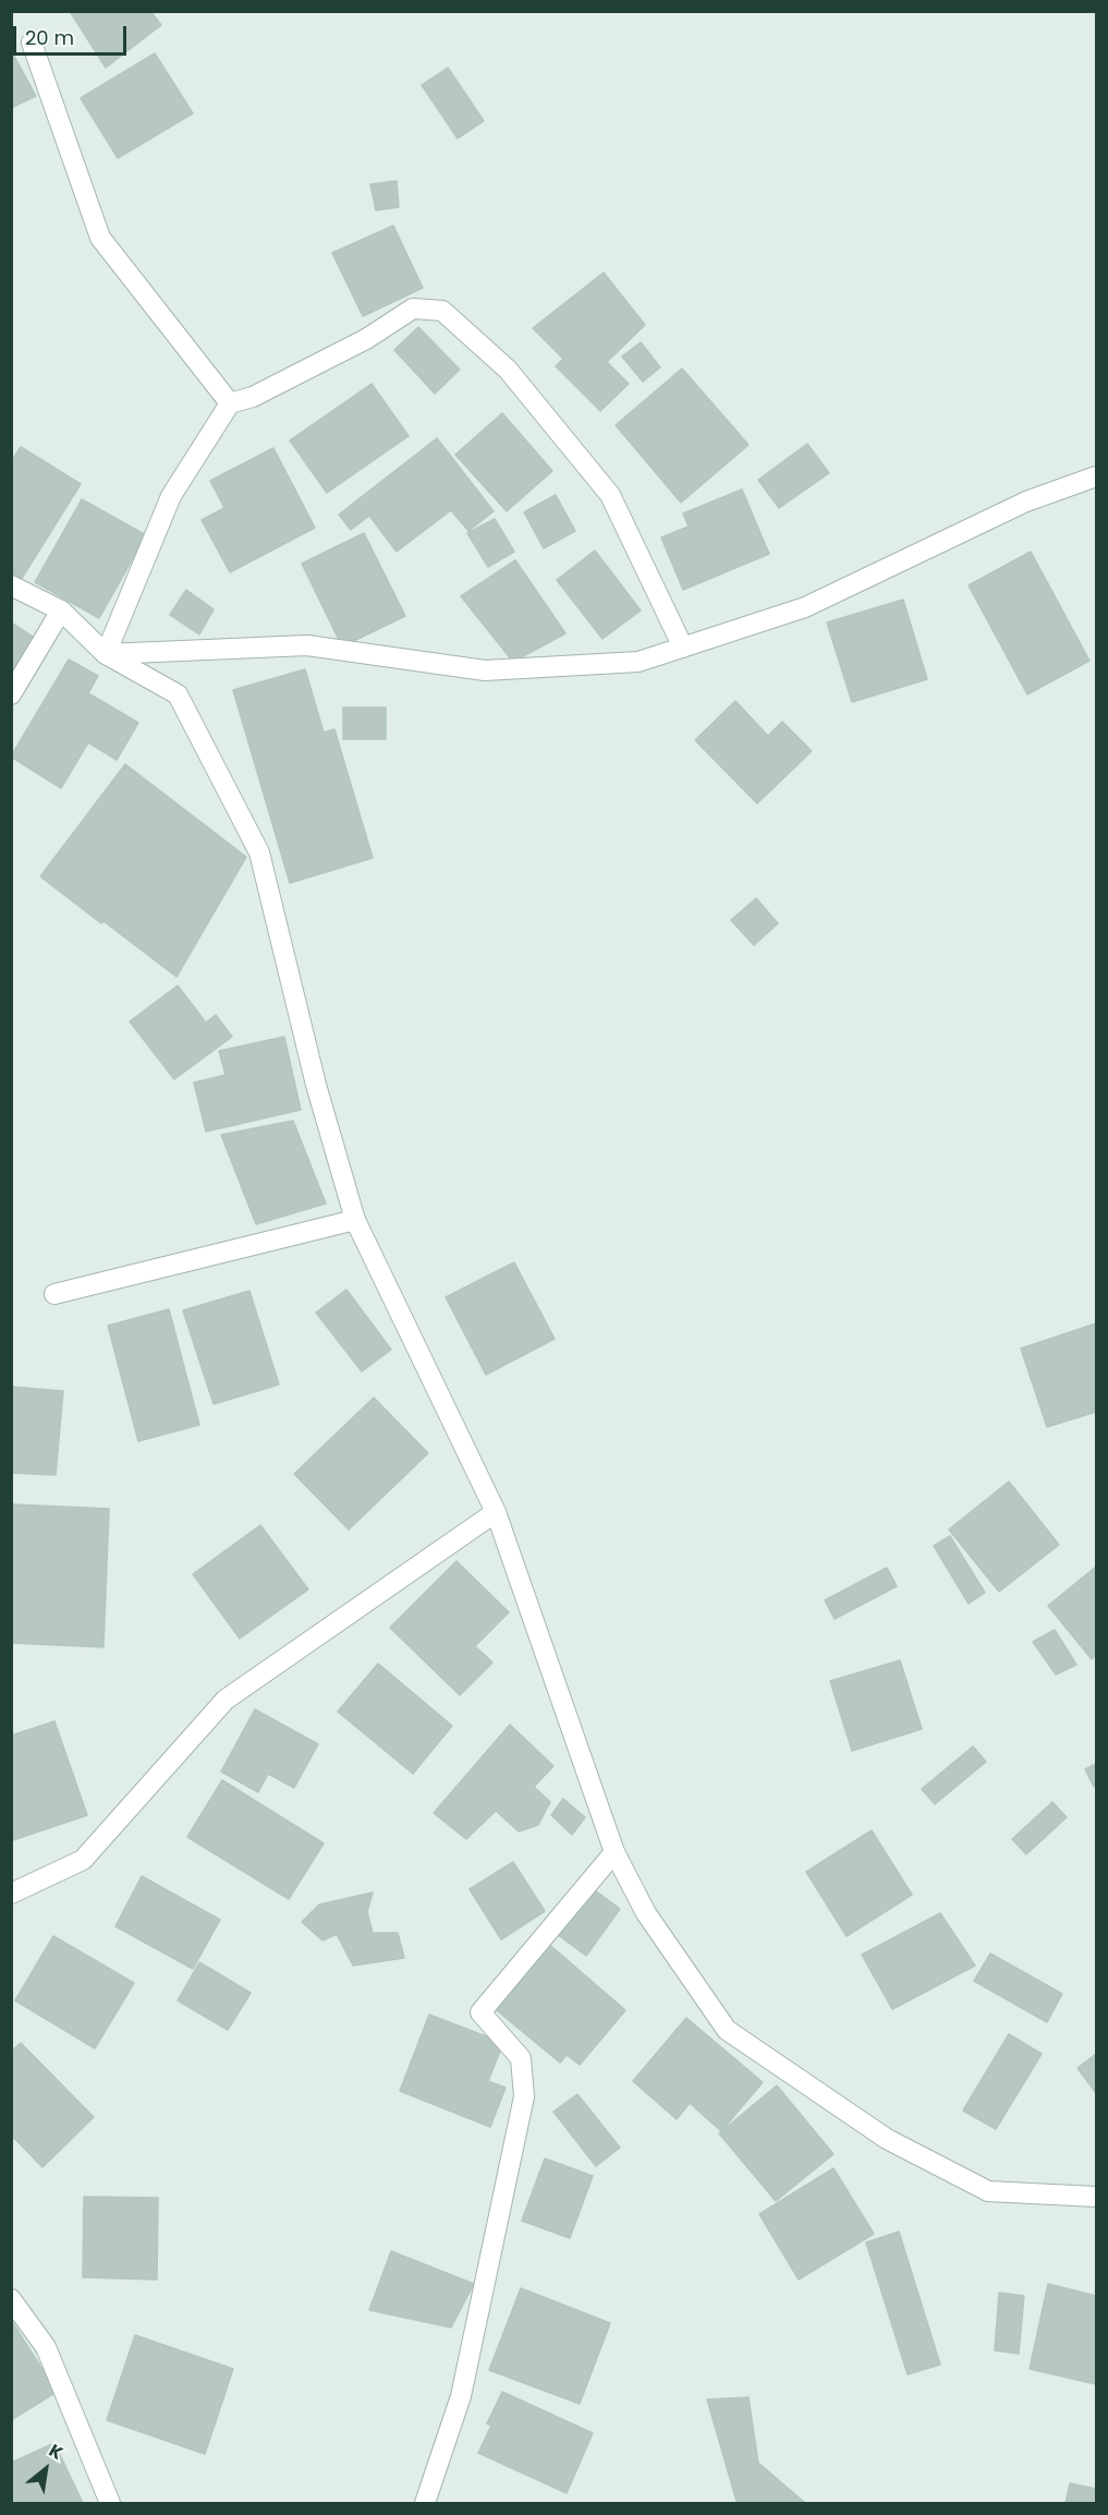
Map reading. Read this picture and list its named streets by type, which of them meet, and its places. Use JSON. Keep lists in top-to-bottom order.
{
  "scale_bar": "20 m",
  "north": "top right"
}
